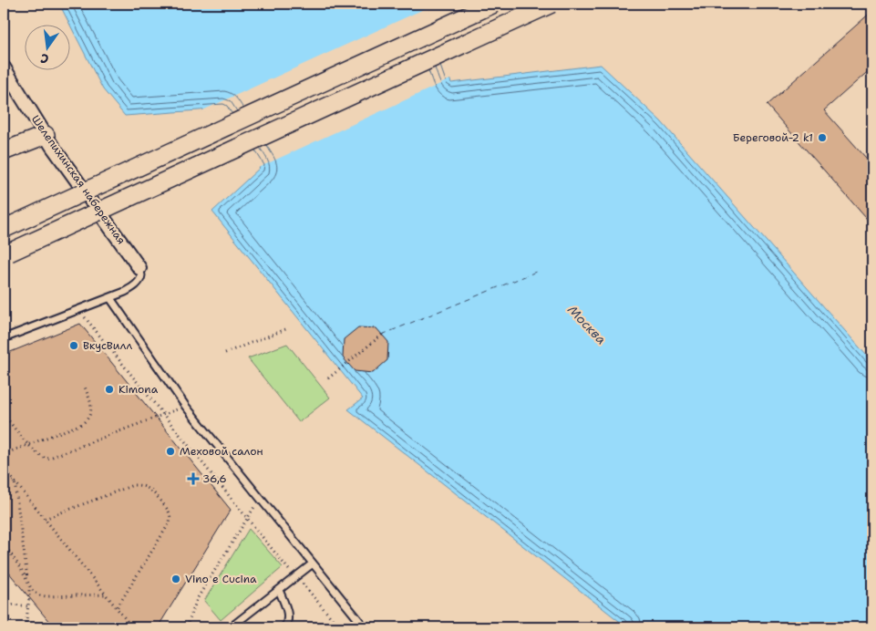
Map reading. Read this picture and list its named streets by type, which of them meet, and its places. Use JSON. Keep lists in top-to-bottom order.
{
  "streets": {
    "street": ["Шелепихинская набережная"]
  },
  "water": ["Москва"],
  "places": {
    "other": [
      "Береговой-2 k1",
      "ВкусВилл",
      "Kimona",
      "Меховой салон",
      "Vino e Cucina"
    ],
    "health": ["36,6"]
  },
  "north": "bottom"
}
